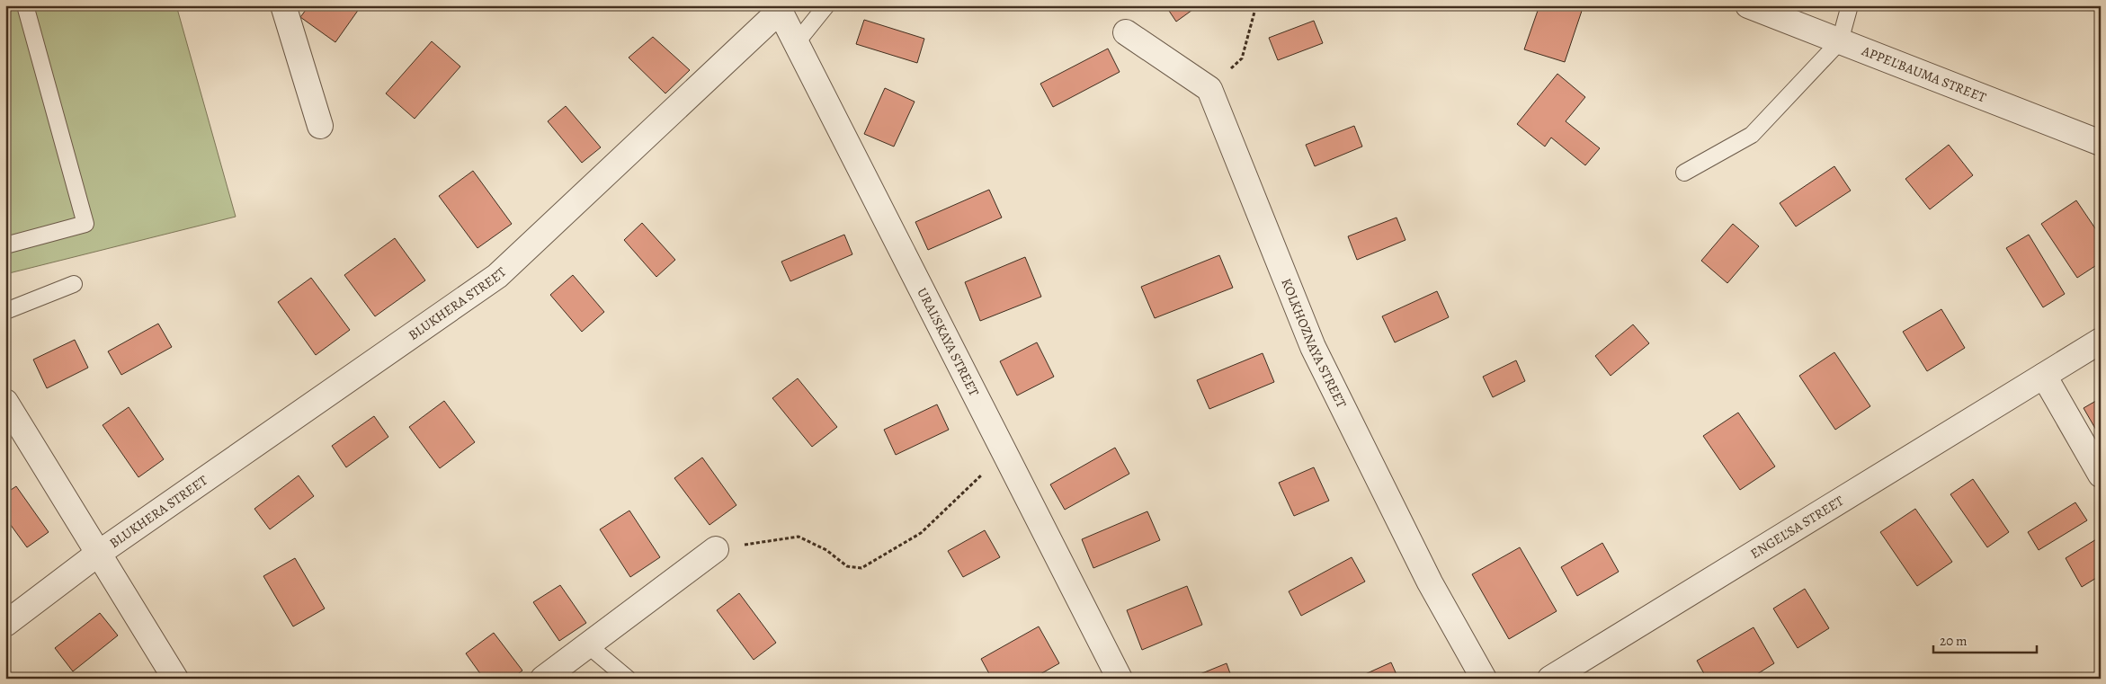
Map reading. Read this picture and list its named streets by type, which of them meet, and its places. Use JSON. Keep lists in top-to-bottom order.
{
  "streets": {
    "street": [
      "APPEL'BAUMA STREET",
      "BLUKHERA STREET",
      "URAL'SKAYA STREET",
      "KOLKHOZNAYA STREET",
      "ENGEL'SA STREET"
    ]
  },
  "crossings": [
    ["BLUKHERA STREET", "URAL'SKAYA STREET"]
  ],
  "scale_bar": "20 m"
}
